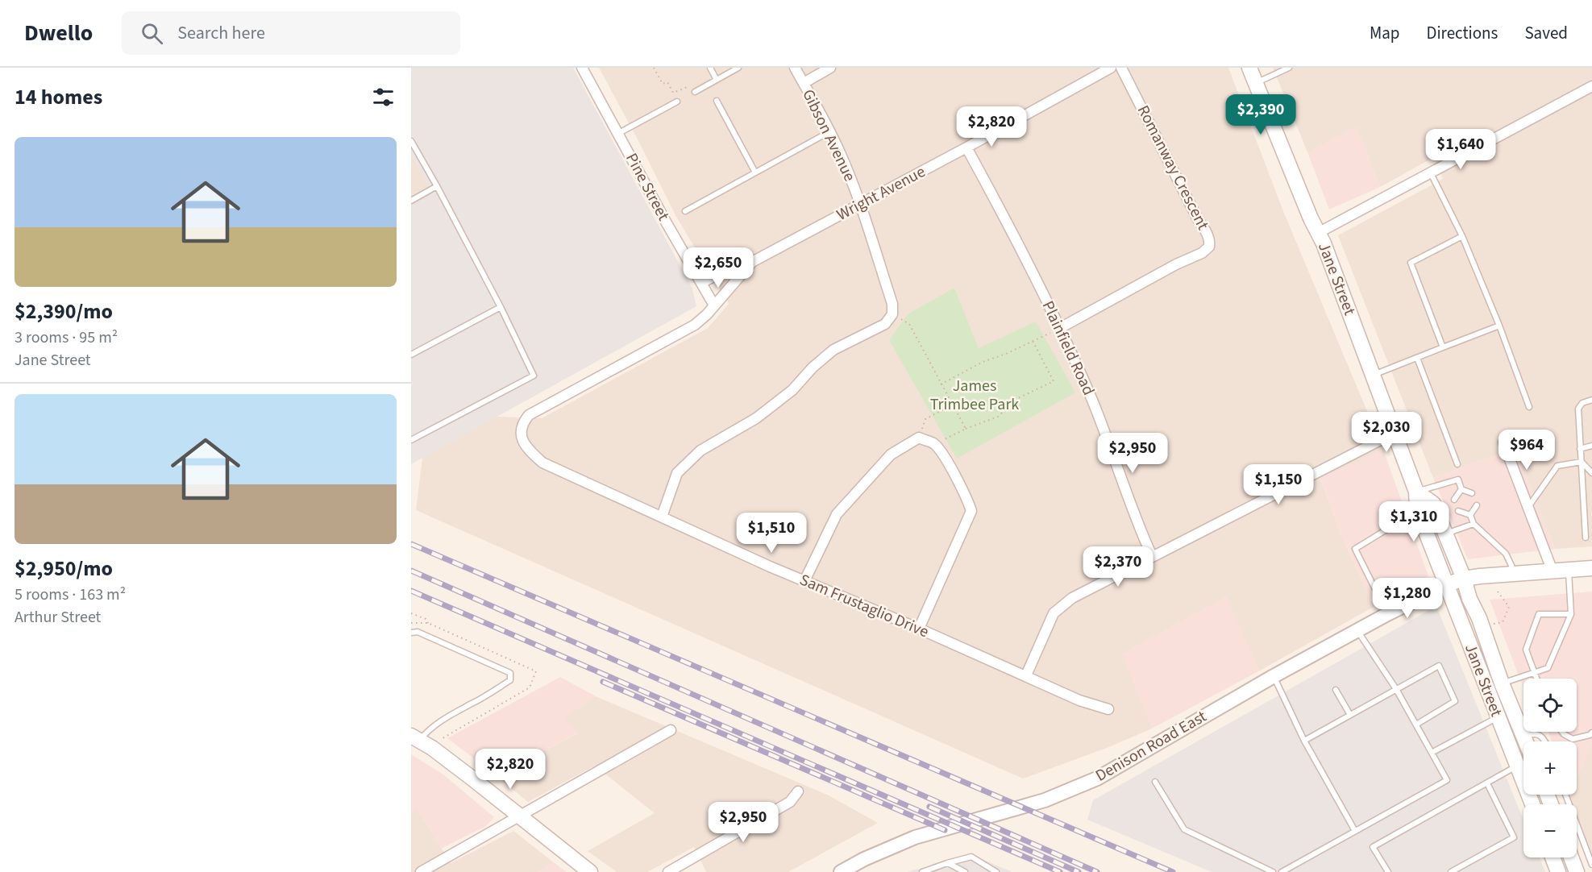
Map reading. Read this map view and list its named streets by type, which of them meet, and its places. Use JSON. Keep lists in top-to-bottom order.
{
  "streets": {
    "main road": ["Jane Street"],
    "street": [
      "Gibson Avenue",
      "Romanway Crescent",
      "Pine Street",
      "Wright Avenue",
      "Plainfield Road",
      "Sam Frustaglio Drive",
      "Denison Road East"
    ]
  },
  "crossings": [
    ["Gibson Avenue", "Wright Avenue"],
    ["Romanway Crescent", "Plainfield Road"],
    ["Pine Street", "Wright Avenue"],
    ["Wright Avenue", "Plainfield Road"],
    ["Wright Avenue", "Sam Frustaglio Drive"],
    ["Jane Street", "Denison Road East"]
  ],
  "parks": ["James Trimbee Park"],
  "page": {
    "header": "Dwello",
    "search": "Search here",
    "nav": ["Map", "Directions", "Saved"],
    "heading": "14 homes",
    "price": [
      "$2,390",
      "$2,820",
      "$1,640",
      "$2,650",
      "$2,030",
      "$964",
      "$2,950",
      "$1,150",
      "$1,310",
      "$1,510",
      "$2,370",
      "$1,280",
      "$2,820",
      "$2,950"
    ],
    "list": [
      {
        "name": "$2,390/mo",
        "note": "3 rooms · 95 m² · Jane Street"
      },
      {
        "name": "$2,950/mo",
        "note": "5 rooms · 163 m² · Arthur Street"
      }
    ],
    "map_buttons": ["+", "−"]
  }
}
